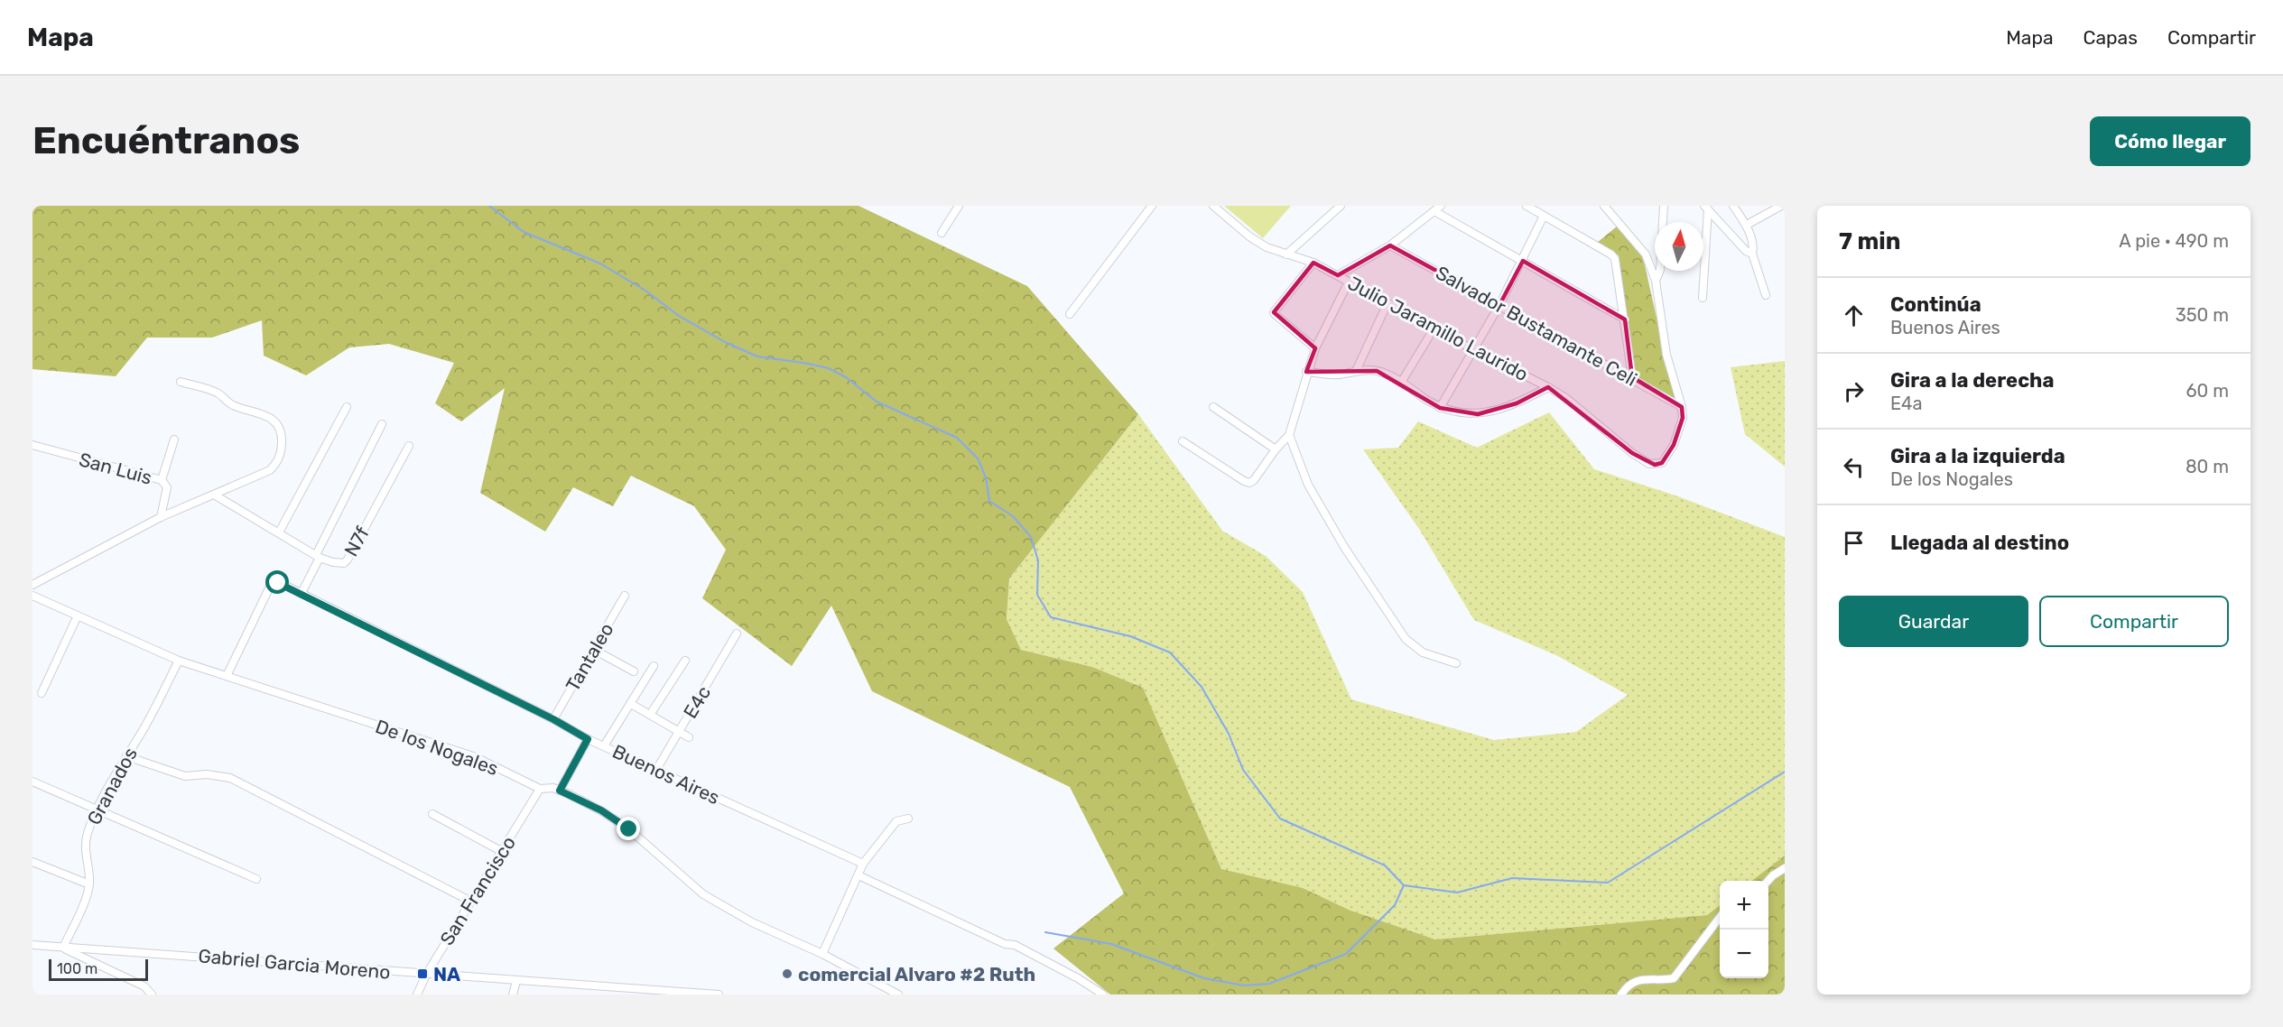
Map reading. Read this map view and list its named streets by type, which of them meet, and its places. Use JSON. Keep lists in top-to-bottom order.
{
  "streets": {
    "street": [
      "Salvador Bustamante Celi",
      "Julio Jaramillo Laurido",
      "San Luis",
      "N7f",
      "Tantaleo",
      "E4c",
      "De los Nogales",
      "Buenos Aires",
      "Granados",
      "San Francisco",
      "Gabriel Garcia Moreno"
    ]
  },
  "crossings": [
    ["Salvador Bustamante Celi", "Julio Jaramillo Laurido"],
    ["Tantaleo", "Buenos Aires"],
    ["E4c", "Buenos Aires"],
    ["De los Nogales", "Buenos Aires"],
    ["De los Nogales", "Granados"],
    ["De los Nogales", "San Francisco"],
    ["Granados", "Gabriel Garcia Moreno"],
    ["San Francisco", "Gabriel Garcia Moreno"]
  ],
  "places": {
    "transit": ["NA"],
    "other": ["comercial Alvaro #2 Ruth"]
  },
  "scale_bar": "100 m",
  "north": "top",
  "page": {
    "header": "Mapa",
    "nav": ["Mapa", "Capas", "Compartir"],
    "buttons": [
      "Cómo llegar",
      ["Guardar", "Compartir"]
    ],
    "title": "Encuéntranos",
    "heading": ["7 min", "A pie · 490 m"],
    "list": [
      ["Continúa", "Buenos Aires", "350 m"],
      ["Gira a la derecha", "E4a", "60 m"],
      ["Gira a la izquierda", "De los Nogales", "80 m"],
      "Llegada al destino"
    ],
    "map_buttons": ["+", "−"],
    "scale": "100 m"
  }
}
